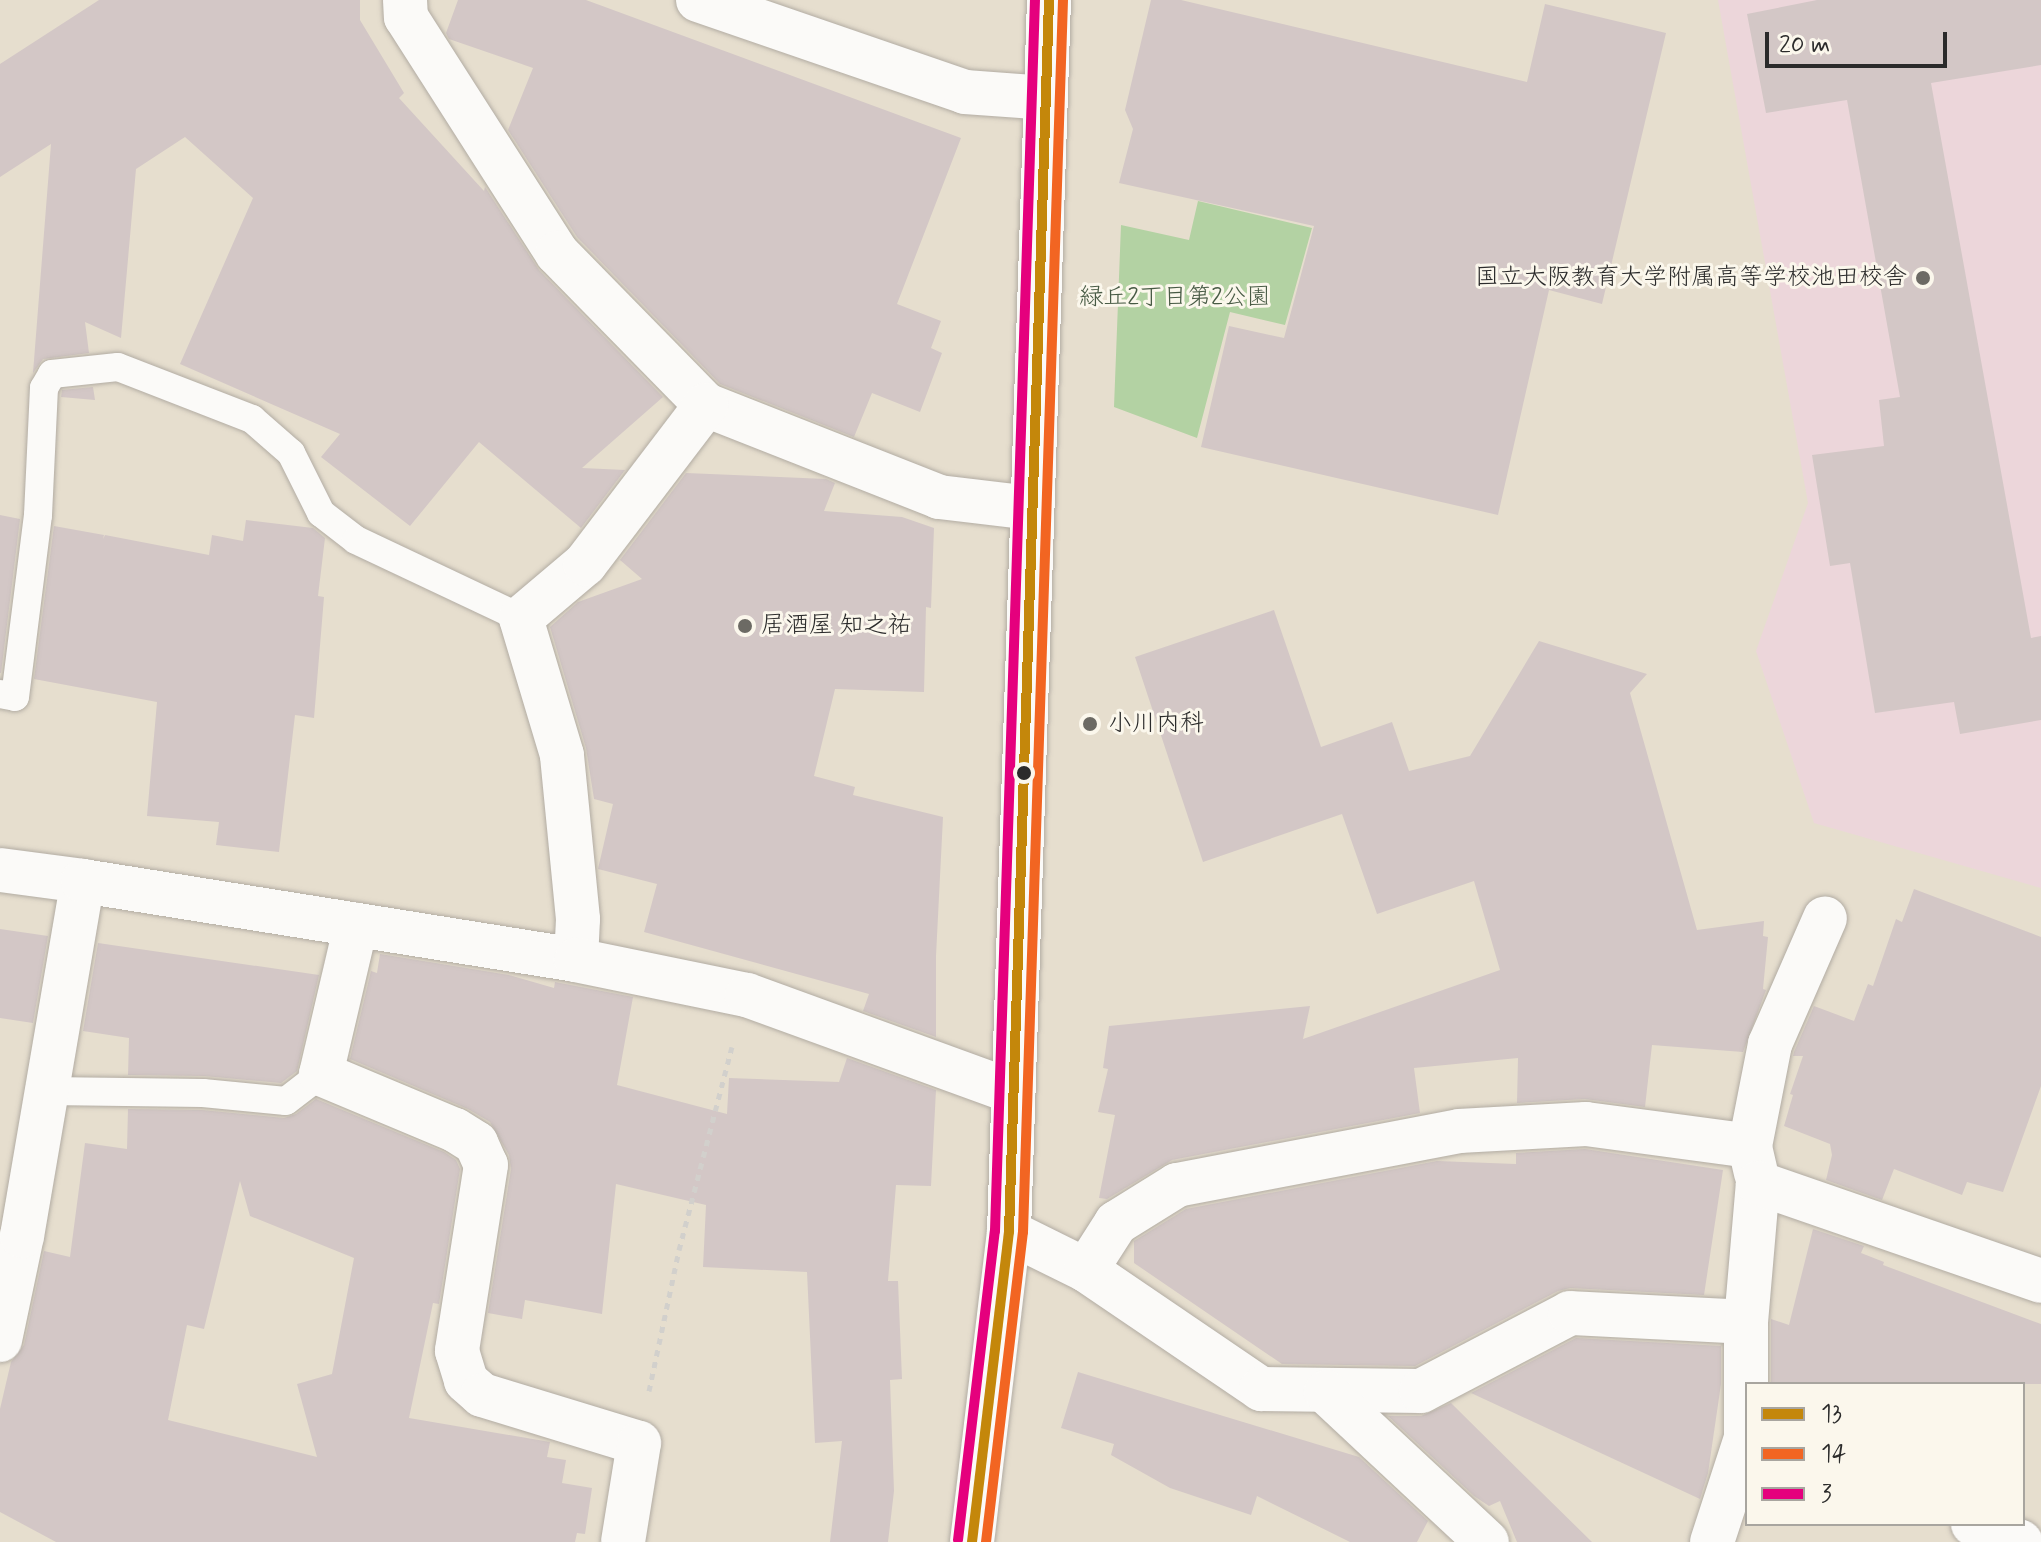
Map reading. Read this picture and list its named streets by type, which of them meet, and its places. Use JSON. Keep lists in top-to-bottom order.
{
  "parks": ["緑丘2丁目第2公園"],
  "places": ["国立大阪教育大学附属高等学校池田校舎", "居酒屋 知之祐", "小川内科"],
  "lines": ["transit line 13", "transit line 14", "transit line 3"],
  "legend": ["13", "14", "3"],
  "scale_bar": "20 m"
}
